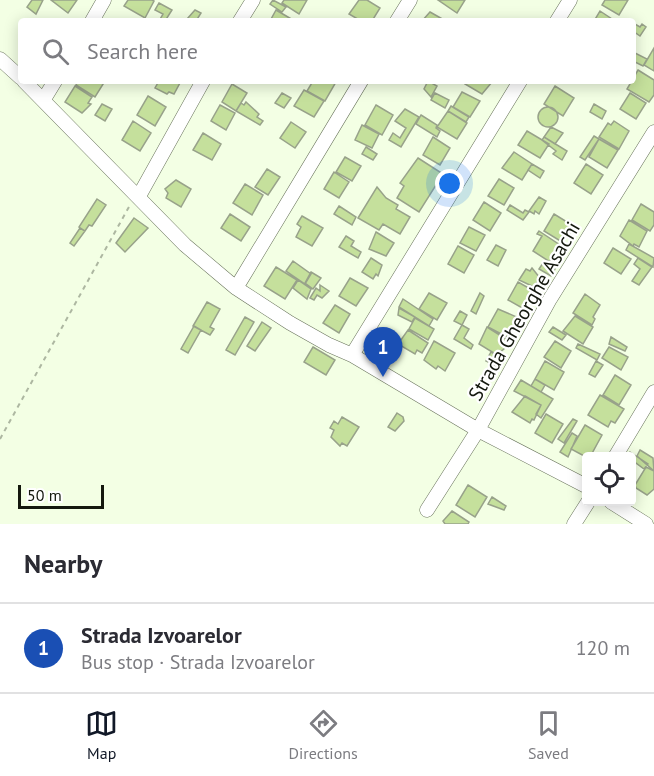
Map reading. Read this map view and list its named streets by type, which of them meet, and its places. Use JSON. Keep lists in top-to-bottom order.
{
  "streets": {
    "street": ["Strada Gheorghe Asachi"]
  },
  "scale_bar": "50 m",
  "page": {
    "search": "Search here",
    "pins": "1",
    "scale": "50 m",
    "heading": "Nearby",
    "list": [
      {
        "mark": "1",
        "name": "Strada Izvoarelor",
        "note": "Bus stop · Strada Izvoarelor",
        "value": "120 m"
      }
    ],
    "nav": ["Map", "Directions", "Saved"]
  }
}
